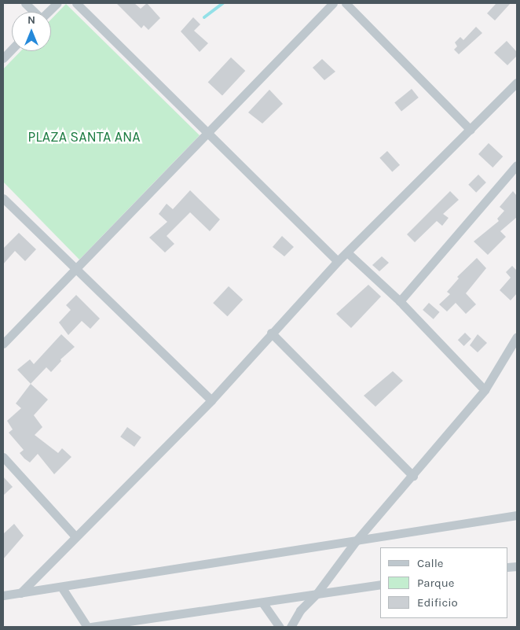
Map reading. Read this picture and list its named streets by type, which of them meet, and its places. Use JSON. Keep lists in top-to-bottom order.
{
  "parks": ["PLAZA SANTA ANA"],
  "legend": ["Calle", "Parque", "Edificio"],
  "north": "top"
}
